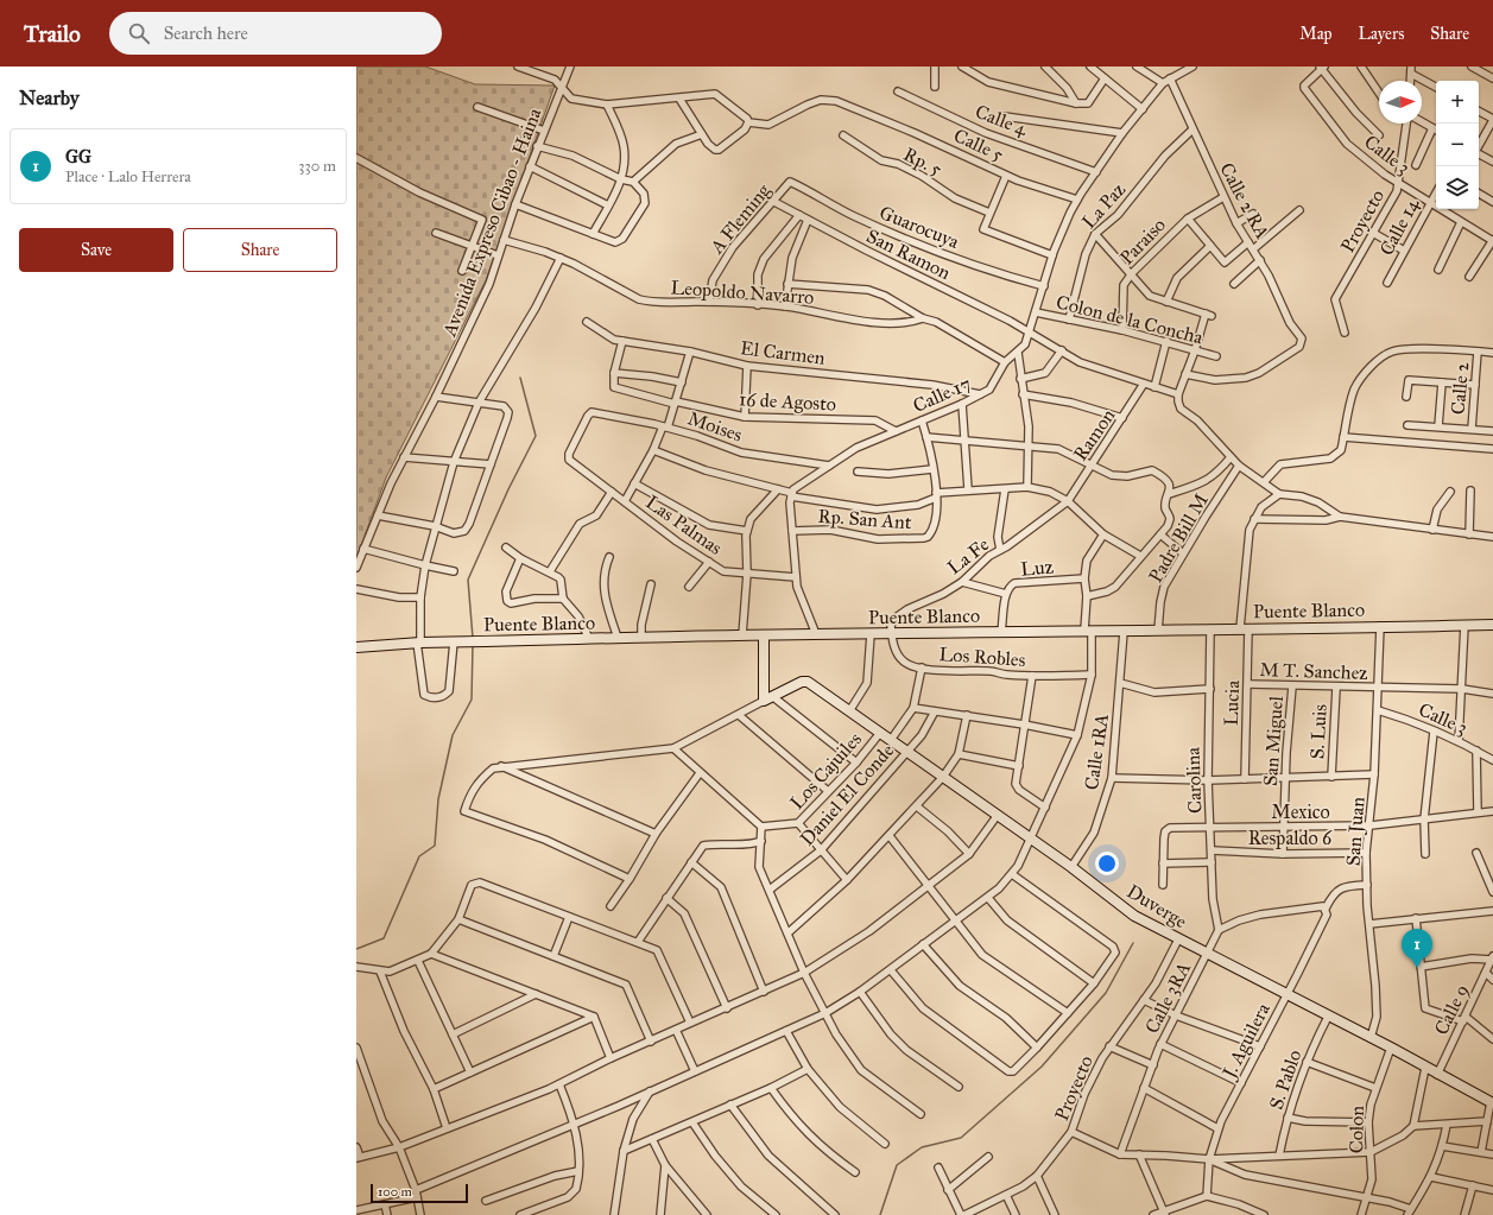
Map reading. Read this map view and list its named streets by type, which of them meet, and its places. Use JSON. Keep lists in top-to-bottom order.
{
  "streets": {
    "street": [
      "Calle 4",
      "Calle 5",
      "Calle 3",
      "Rp. 5",
      "Calle 2 RA",
      "La Paz",
      "A Fleming",
      "Proyecto",
      "Avenida Expreso Cibao - Haina",
      "Guarocuya",
      "Calle 14",
      "Paraiso",
      "San Ramon",
      "Leopoldo Navarro",
      "Colon de la Concha",
      "El Carmen",
      "Calle 2",
      "Calle 17",
      "16 de Agosto",
      "Moises",
      "Ramon",
      "Rp. San Ant",
      "Las Palmas",
      "Padre Bill M",
      "La Fe",
      "Luz",
      "Puente Blanco",
      "Los Robles",
      "M T. Sanchez",
      "Lucia",
      "S. Luis",
      "San Miguel",
      "Calle 1RA",
      "Los Cajuiles",
      "Carolina",
      "Daniel El Conde",
      "Mexico",
      "San Juan",
      "Respaldo 6",
      "Duverge",
      "Calle 3RA",
      "Calle 9",
      "J. Aguilera",
      "S. Pablo",
      "Colon"
    ]
  },
  "crossings": [
    ["Calle 4", "Calle 17"],
    ["Calle 5", "Calle 17"],
    ["Calle 3", "Proyecto"],
    ["Calle 3", "Calle 14"],
    ["Calle 3", "San Juan"],
    ["Calle 2 RA", "La Paz"],
    ["Calle 2 RA", "Paraiso"],
    ["Calle 2 RA", "Calle 17"],
    ["La Paz", "Colon de la Concha"],
    ["A Fleming", "Guarocuya"],
    ["A Fleming", "San Ramon"],
    ["A Fleming", "Leopoldo Navarro"],
    ["Proyecto", "Duverge"],
    ["Avenida Expreso Cibao - Haina", "Leopoldo Navarro"],
    ["Guarocuya", "Calle 17"],
    ["Paraiso", "Colon de la Concha"],
    ["San Ramon", "Calle 17"],
    ["San Ramon", "Ramon"],
    ["Colon de la Concha", "Calle 17"],
    ["El Carmen", "Calle 17"],
    ["Calle 17", "16 de Agosto"],
    ["Calle 17", "Moises"],
    ["Calle 17", "Rp. San Ant"],
    ["Moises", "Las Palmas"],
    ["Ramon", "La Fe"],
    ["Padre Bill M", "Puente Blanco"],
    ["La Fe", "Puente Blanco"],
    ["La Fe", "Los Robles"],
    ["Luz", "Puente Blanco"],
    ["Puente Blanco", "Los Robles"],
    ["Puente Blanco", "Lucia"],
    ["Puente Blanco", "Calle 1RA"],
    ["Puente Blanco", "Carolina"],
    ["Puente Blanco", "San Juan"],
    ["M T. Sanchez", "Lucia"],
    ["M T. Sanchez", "S. Luis"],
    ["M T. Sanchez", "San Miguel"],
    ["M T. Sanchez", "San Juan"],
    ["San Miguel", "Mexico"],
    ["San Miguel", "Respaldo 6"],
    ["Calle 1RA", "Duverge"],
    ["Los Cajuiles", "Duverge"],
    ["Carolina", "Mexico"],
    ["Carolina", "Respaldo 6"],
    ["Carolina", "Calle 3RA"],
    ["Daniel El Conde", "Duverge"],
    ["Mexico", "San Juan"],
    ["San Juan", "Respaldo 6"],
    ["San Juan", "Duverge"],
    ["San Juan", "J. Aguilera"],
    ["Duverge", "Calle 3RA"],
    ["Duverge", "Calle 9"],
    ["Duverge", "J. Aguilera"],
    ["Duverge", "S. Pablo"],
    ["Duverge", "Colon"]
  ],
  "scale_bar": "100 m",
  "north": "right",
  "page": {
    "header": "Trailo",
    "search": "Search here",
    "nav": ["Map", "Layers", "Share"],
    "heading": "Nearby",
    "map_buttons": ["+", "−"],
    "list": [
      {
        "mark": "1",
        "name": "GG",
        "note": "Place · Lalo Herrera",
        "value": "330 m"
      }
    ],
    "buttons": ["Save", "Share"],
    "pins": "1",
    "scale": "100 m"
  }
}
